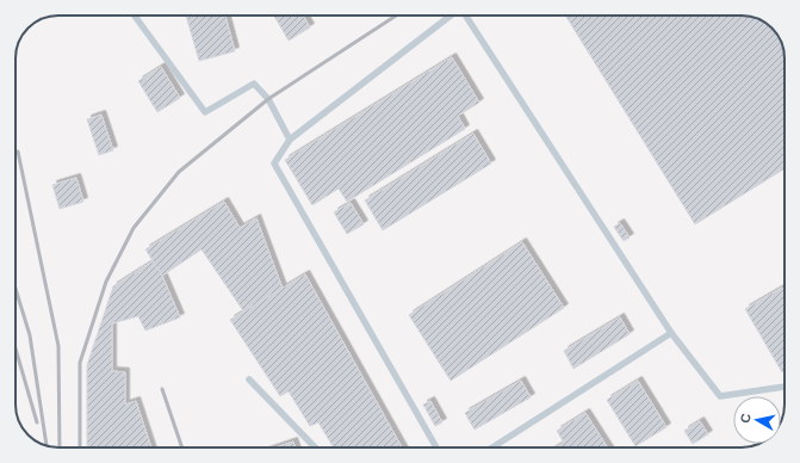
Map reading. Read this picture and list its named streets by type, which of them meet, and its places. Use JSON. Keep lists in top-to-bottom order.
{
  "north": "left"
}
